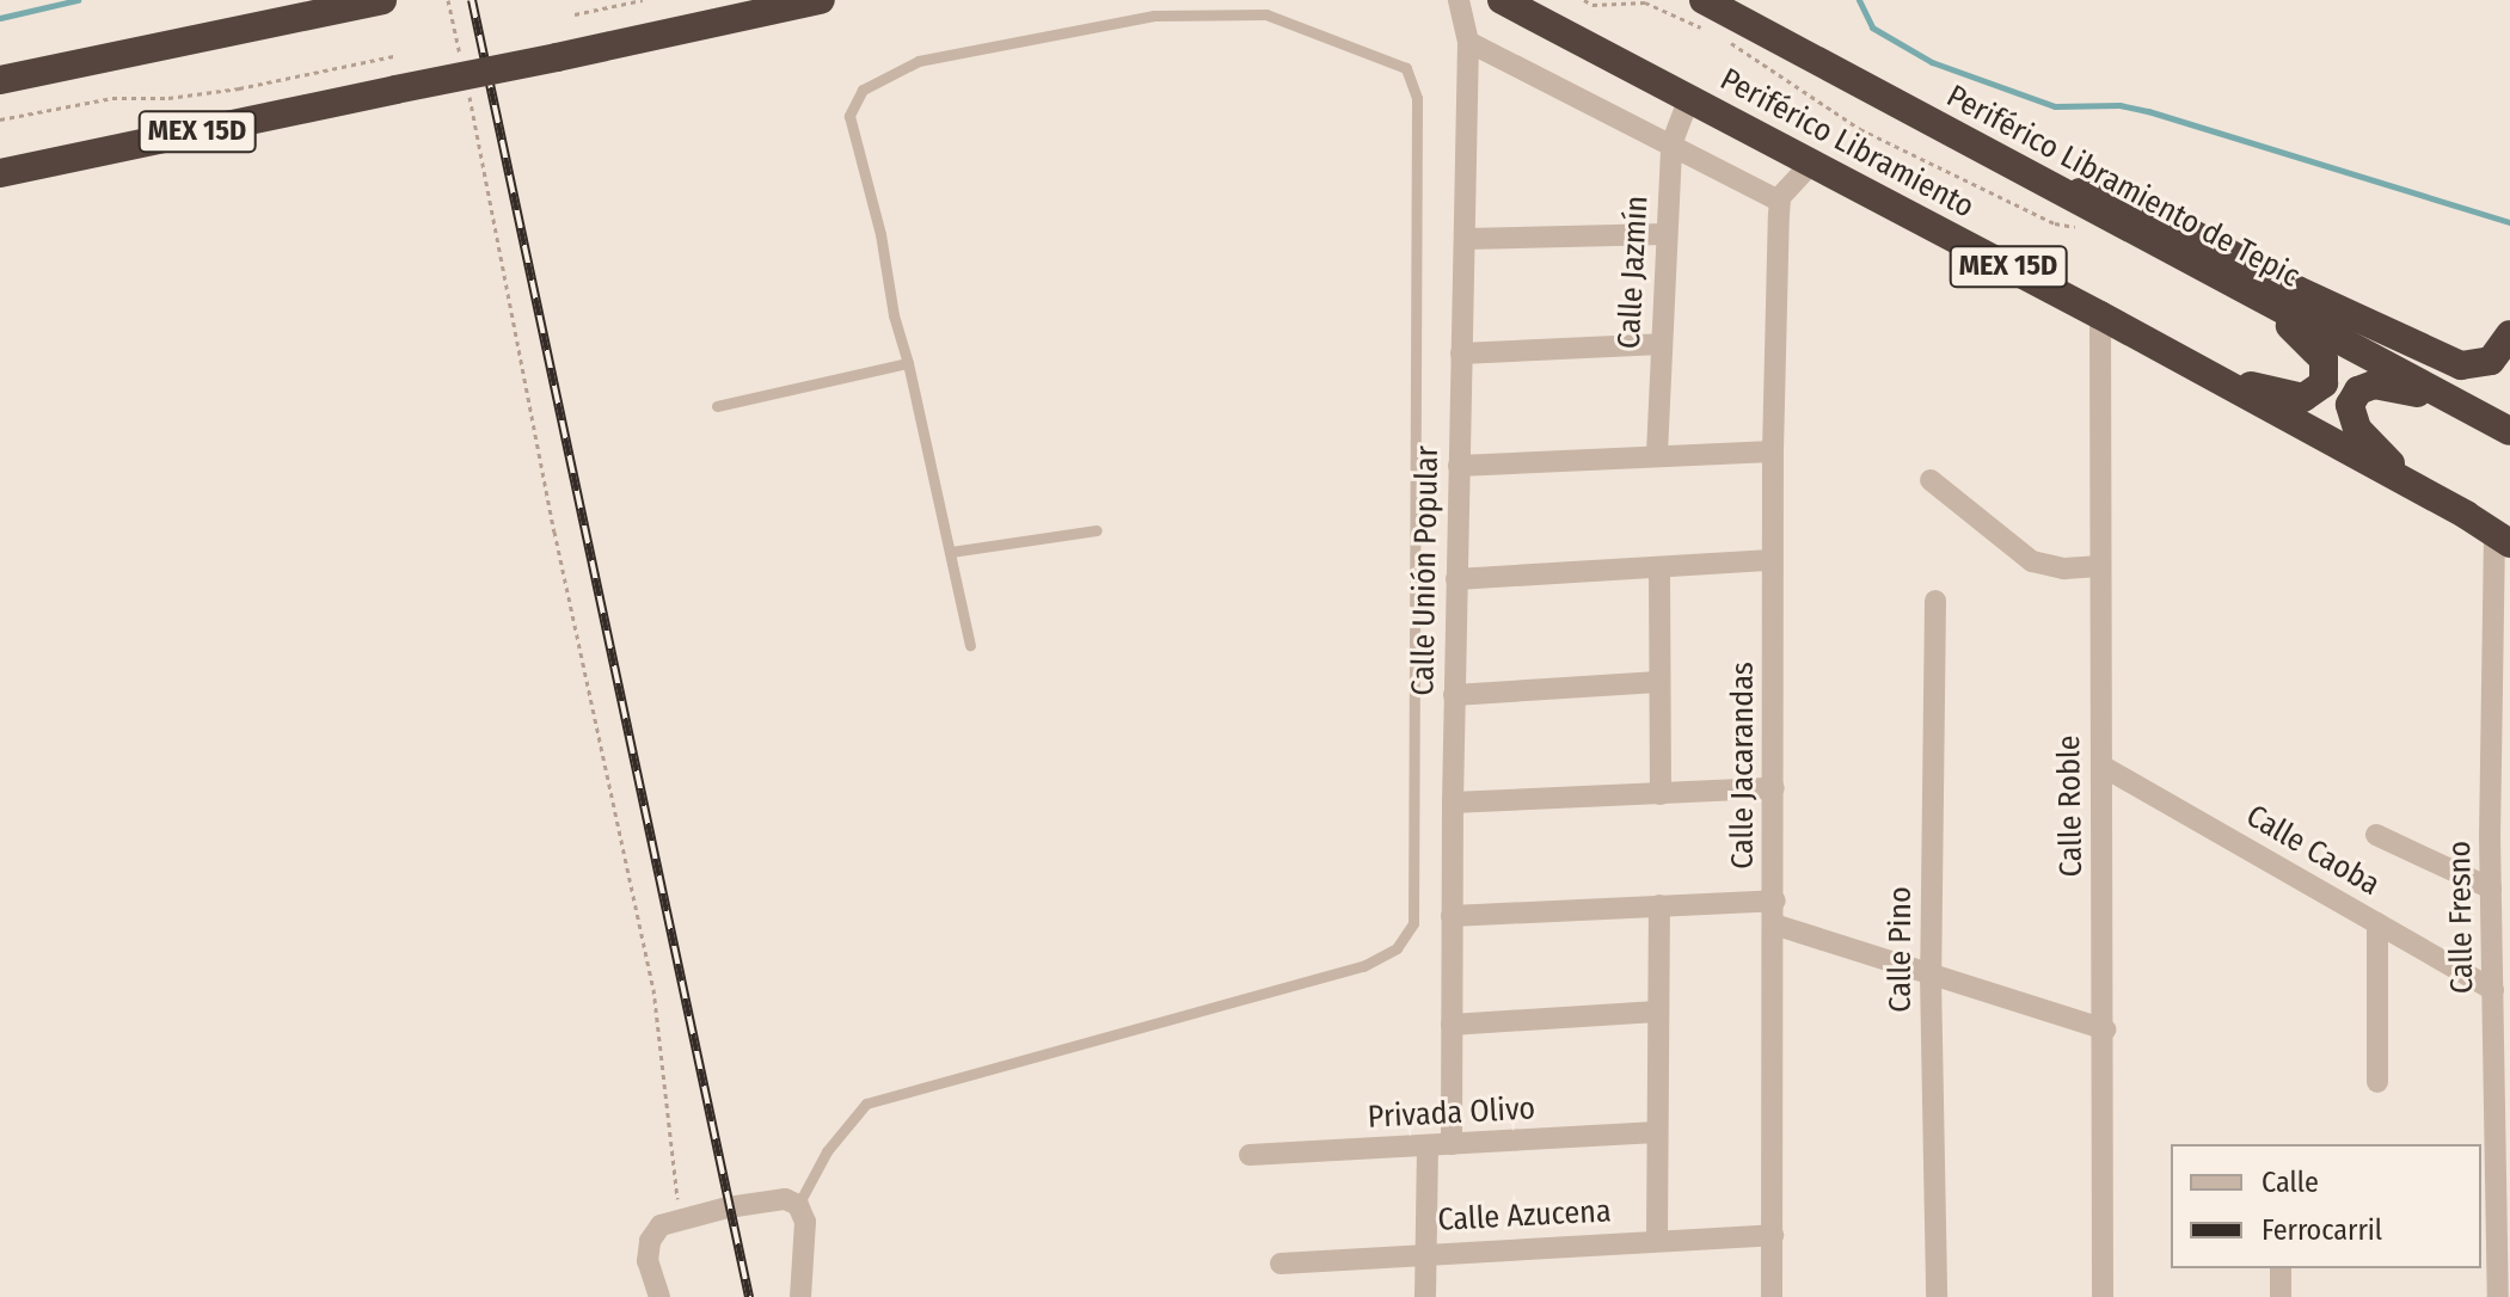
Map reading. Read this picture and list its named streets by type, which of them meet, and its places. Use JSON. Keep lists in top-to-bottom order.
{
  "streets": {
    "highway": ["MEX 15D", "Periférico Libramiento", "Periférico Libramiento de Tepic"],
    "street": [
      "Calle Jazmín",
      "Calle Unión Popular",
      "Calle Jacarandas",
      "Calle Roble",
      "Calle Caoba",
      "Calle Fresno",
      "Calle Pino",
      "Privada Olivo",
      "Calle Azucena"
    ]
  },
  "crossings": [
    ["Periférico Libramiento", "Calle Jazmín"],
    ["Periférico Libramiento", "Calle Roble"],
    ["Periférico Libramiento", "Calle Fresno"],
    ["Calle Unión Popular", "Privada Olivo"],
    ["Calle Jacarandas", "Calle Azucena"],
    ["Calle Roble", "Calle Caoba"],
    ["Calle Caoba", "Calle Fresno"]
  ],
  "legend": ["Calle", "Ferrocarril"]
}
